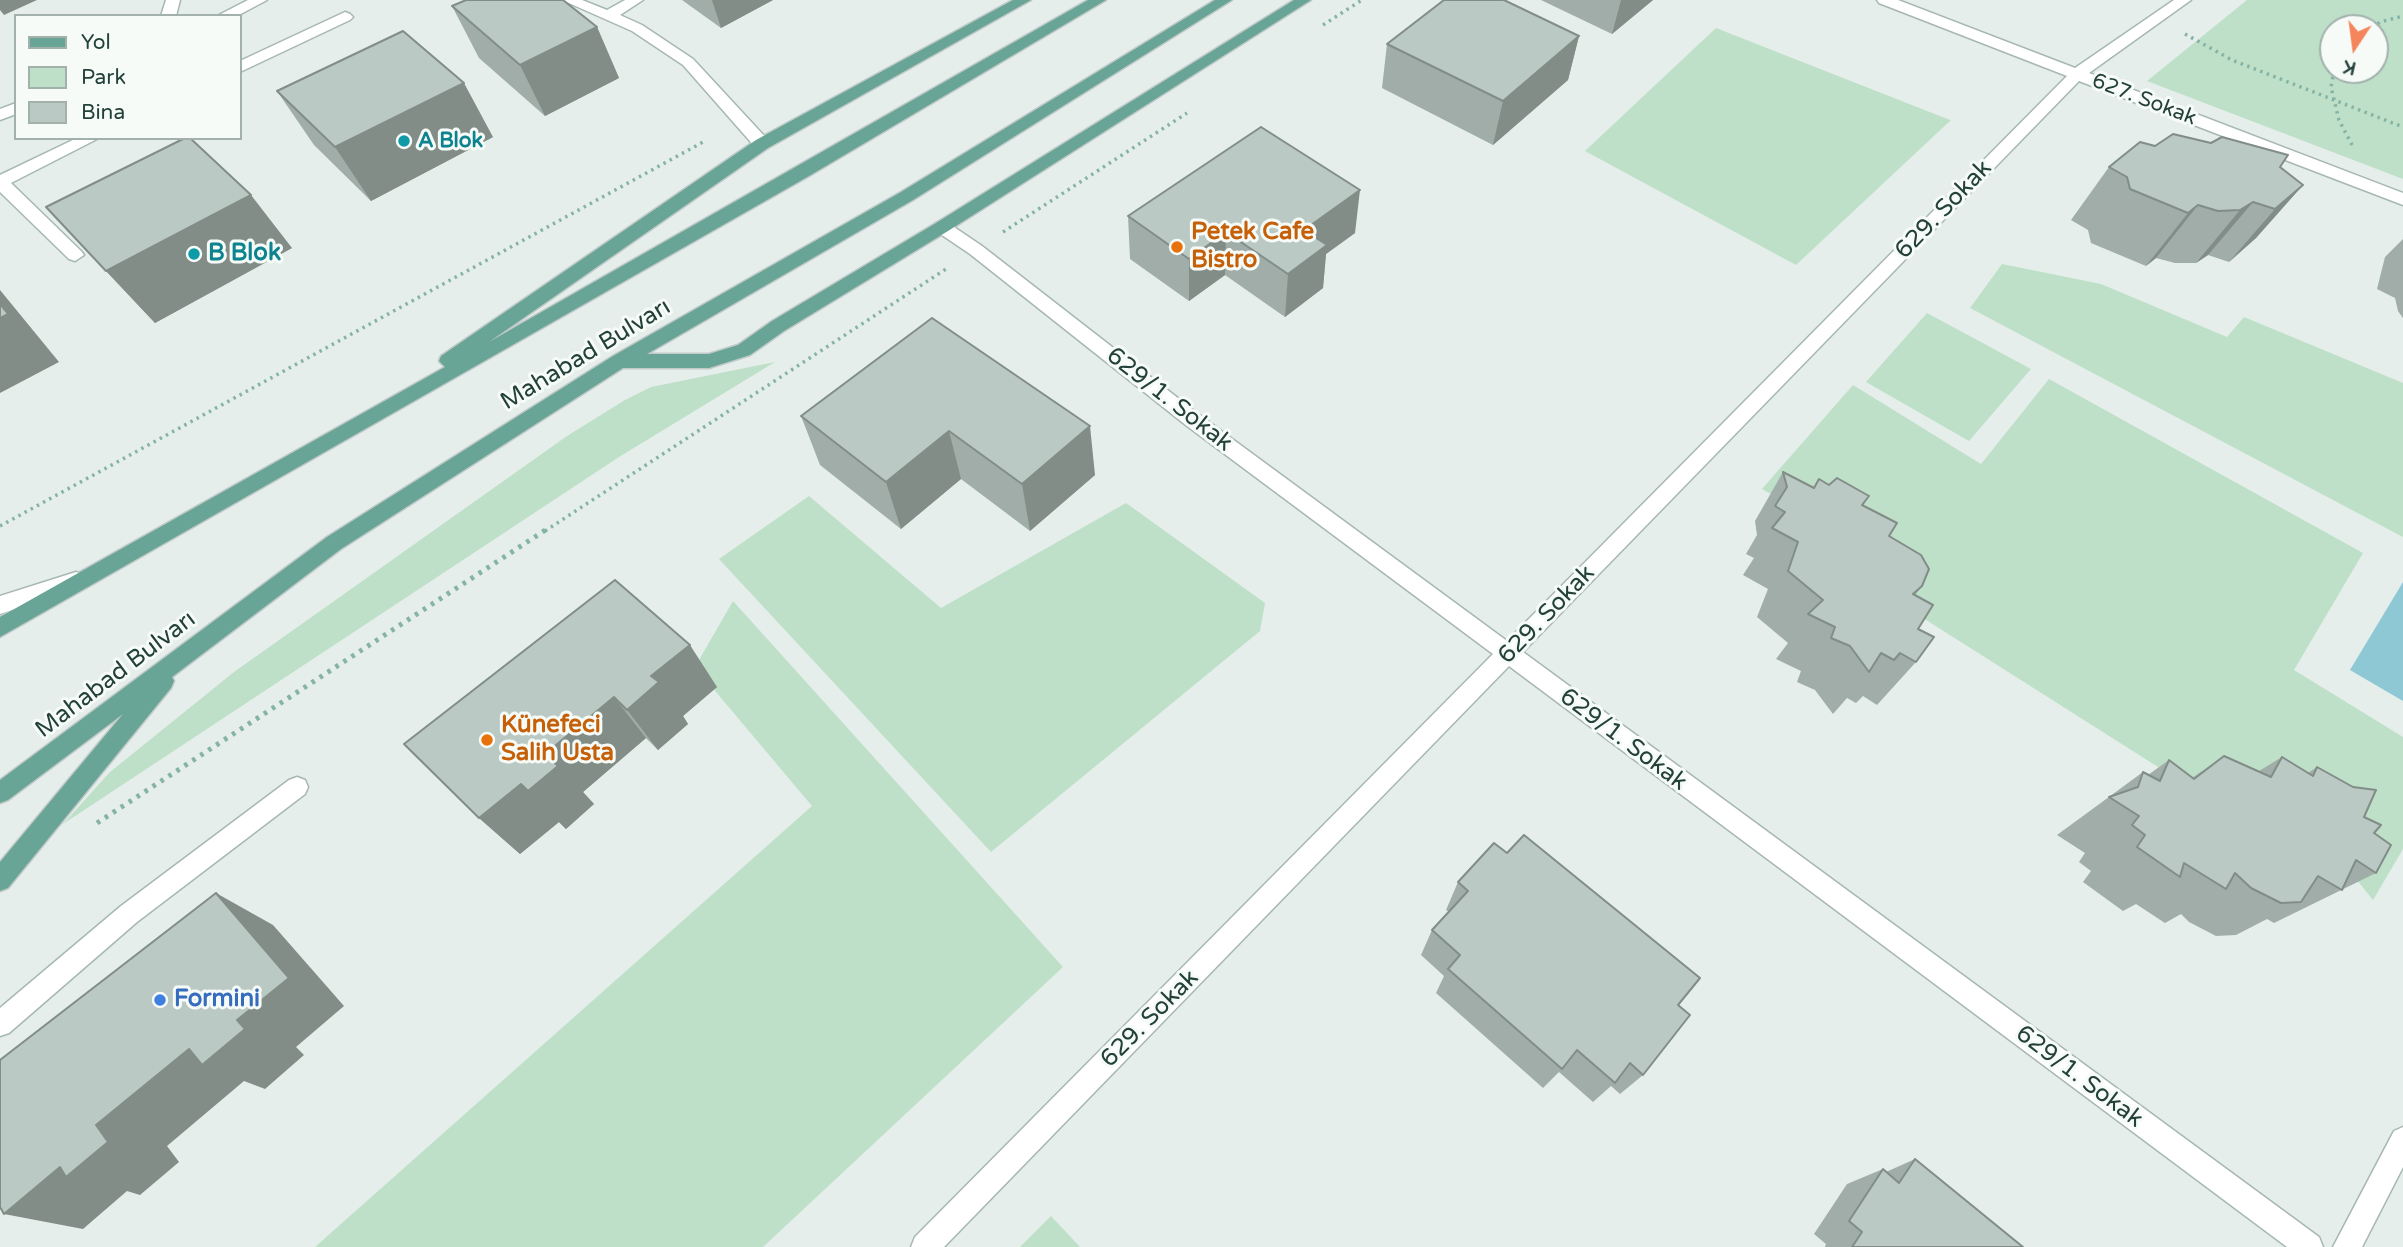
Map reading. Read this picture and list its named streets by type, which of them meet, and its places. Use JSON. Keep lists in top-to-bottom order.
{
  "streets": {
    "main road": ["Mahabad Bulvarı"],
    "street": ["627. Sokak", "629. Sokak", "629/1. Sokak"]
  },
  "crossings": [
    ["627. Sokak", "629. Sokak"],
    ["629. Sokak", "629/1. Sokak"]
  ],
  "places": [
    "A Blok",
    "Petek Cafe Bistro",
    "B Blok",
    "Künefeci Salih Usta",
    "Formini"
  ],
  "legend": ["Yol", "Park", "Bina"],
  "north": "bottom"
}
